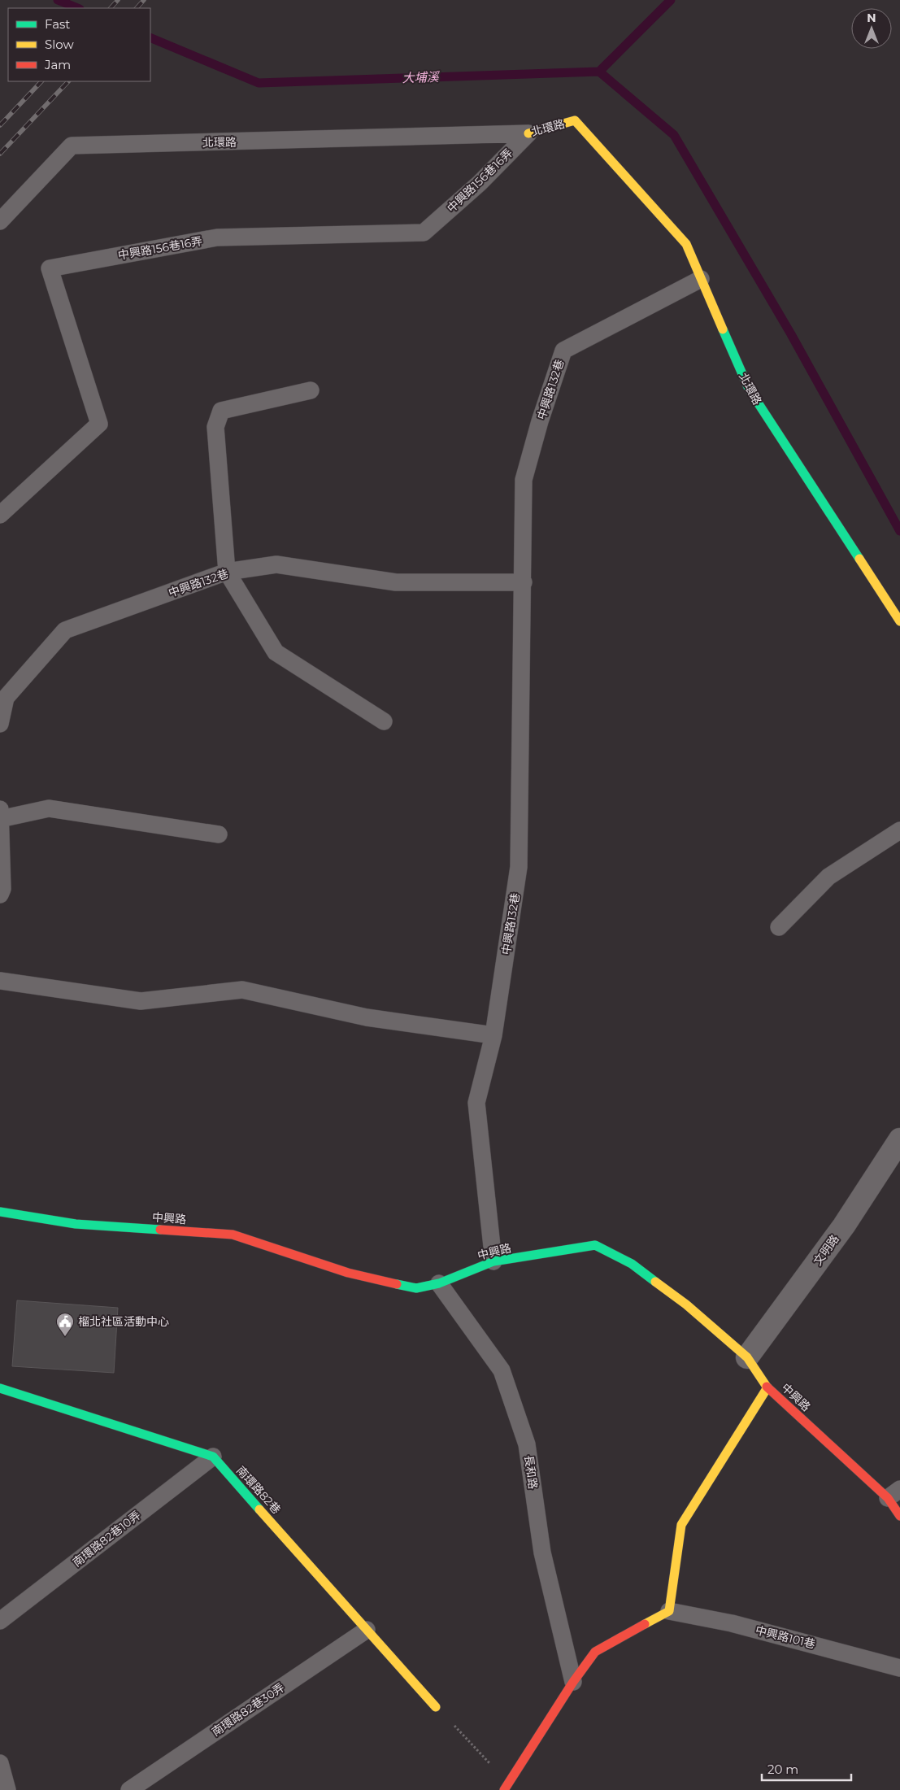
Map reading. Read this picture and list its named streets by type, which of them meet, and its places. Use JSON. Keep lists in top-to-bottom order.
{
  "streets": {
    "street": [
      "北環路",
      "中興路",
      "文明路",
      "南環路82巷"
    ],
    "lane": [
      "中興路156巷16弄",
      "中興路132巷",
      "長和路",
      "南環路82巷10弄",
      "中興路101巷",
      "南環路82巷30弄"
    ]
  },
  "crossings": [
    ["北環路", "中興路156巷16弄"],
    ["北環路", "中興路132巷"],
    ["中興路132巷", "中興路"],
    ["中興路", "文明路"],
    ["中興路", "長和路"],
    ["南環路82巷", "南環路82巷10弄"],
    ["南環路82巷", "南環路82巷30弄"]
  ],
  "water": ["大埔溪"],
  "places": {
    "public building": ["榴北社區活動中心"]
  },
  "legend": ["Fast", "Slow", "Jam"],
  "scale_bar": "20 m",
  "north": "top"
}
